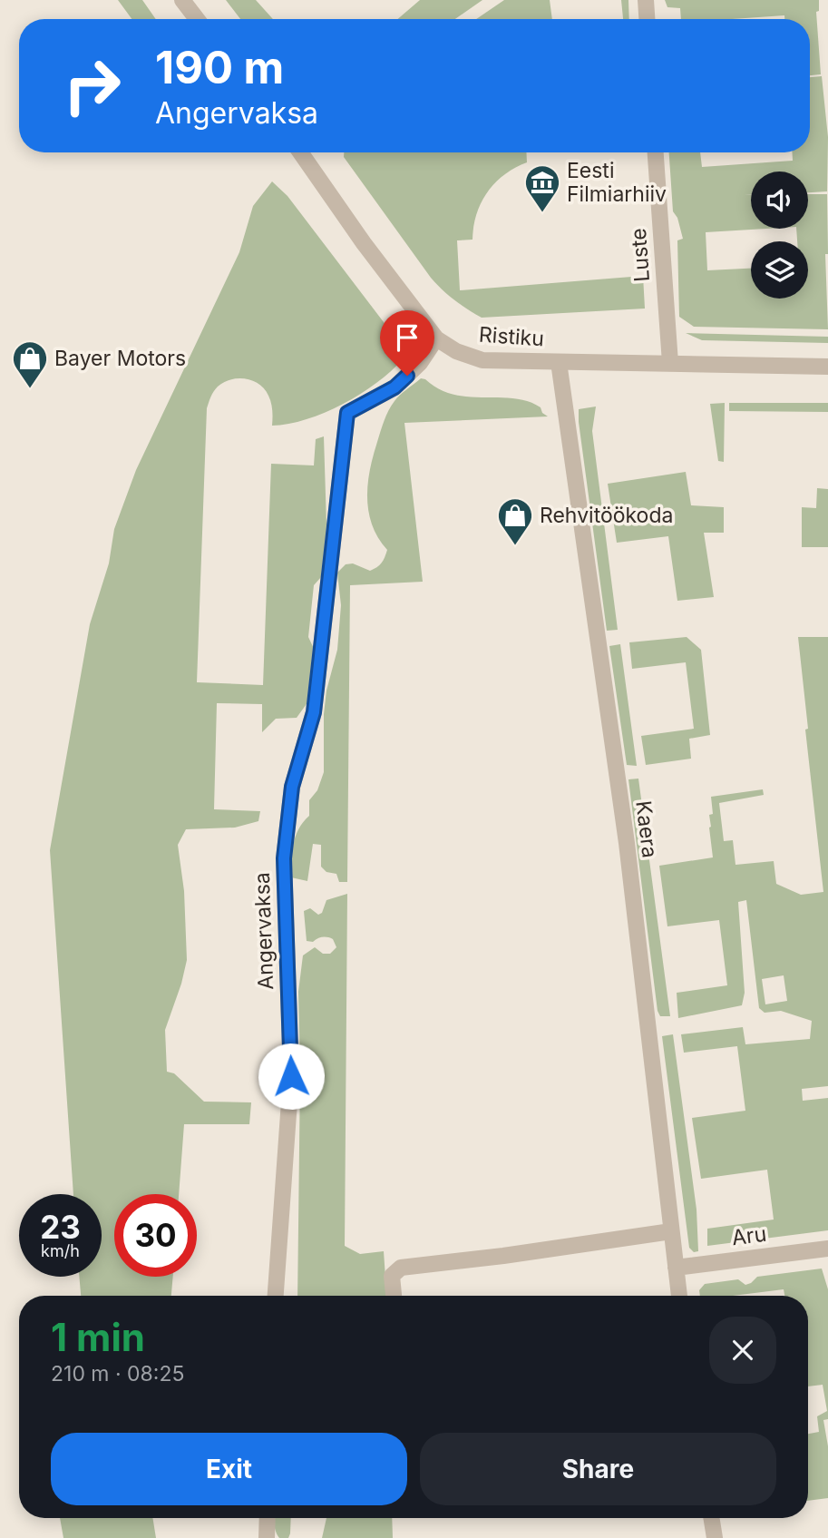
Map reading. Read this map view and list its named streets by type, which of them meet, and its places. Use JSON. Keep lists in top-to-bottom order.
{
  "streets": {
    "street": [
      "Luste",
      "Ristiku",
      "Kaera",
      "Angervaksa",
      "Aru"
    ]
  },
  "crossings": [
    ["Luste", "Ristiku"],
    ["Ristiku", "Kaera"],
    ["Ristiku", "Angervaksa"],
    ["Kaera", "Aru"]
  ],
  "places": {
    "museum": ["Eesti Filmiarhiiv"],
    "shop": ["Bayer Motors", "Rehvitöökoda"]
  },
  "page": {
    "turn": ["190 m", "Angervaksa"],
    "speed": "23 km/h",
    "limit": "30",
    "heading": ["1 min", "210 m · 08:25"],
    "buttons": ["Exit", "Share"]
  }
}
